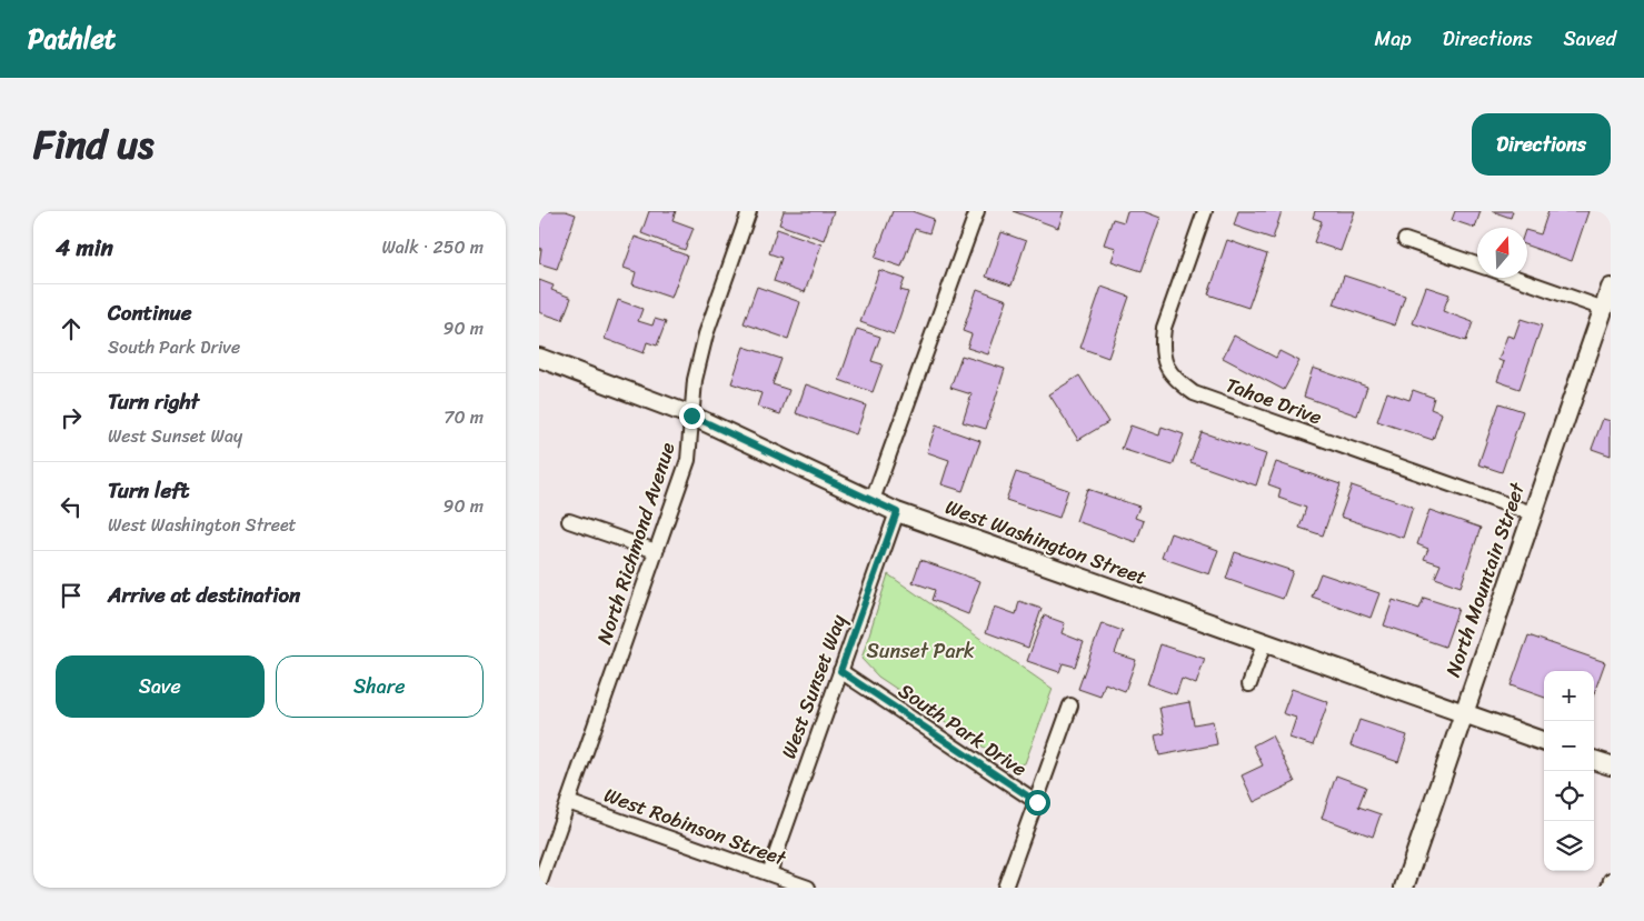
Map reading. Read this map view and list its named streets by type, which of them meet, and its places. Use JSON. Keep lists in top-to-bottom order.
{
  "streets": {
    "street": [
      "Tahoe Drive",
      "West Washington Street",
      "North Richmond Avenue",
      "North Mountain Street",
      "West Sunset Way",
      "South Park Drive",
      "West Robinson Street"
    ]
  },
  "crossings": [
    ["Tahoe Drive", "North Mountain Street"],
    ["West Washington Street", "North Richmond Avenue"],
    ["West Washington Street", "North Mountain Street"],
    ["West Washington Street", "West Sunset Way"],
    ["North Richmond Avenue", "West Robinson Street"],
    ["West Sunset Way", "South Park Drive"],
    ["West Sunset Way", "West Robinson Street"]
  ],
  "parks": ["Sunset Park"],
  "north": "top",
  "page": {
    "header": "Pathlet",
    "nav": ["Map", "Directions", "Saved"],
    "title": "Find us",
    "buttons": [
      "Directions",
      ["Save", "Share"]
    ],
    "heading": ["4 min", "Walk · 250 m"],
    "list": [
      ["Continue", "South Park Drive", "90 m"],
      ["Turn right", "West Sunset Way", "70 m"],
      ["Turn left", "West Washington Street", "90 m"],
      "Arrive at destination"
    ],
    "map_buttons": ["+", "−"]
  }
}
